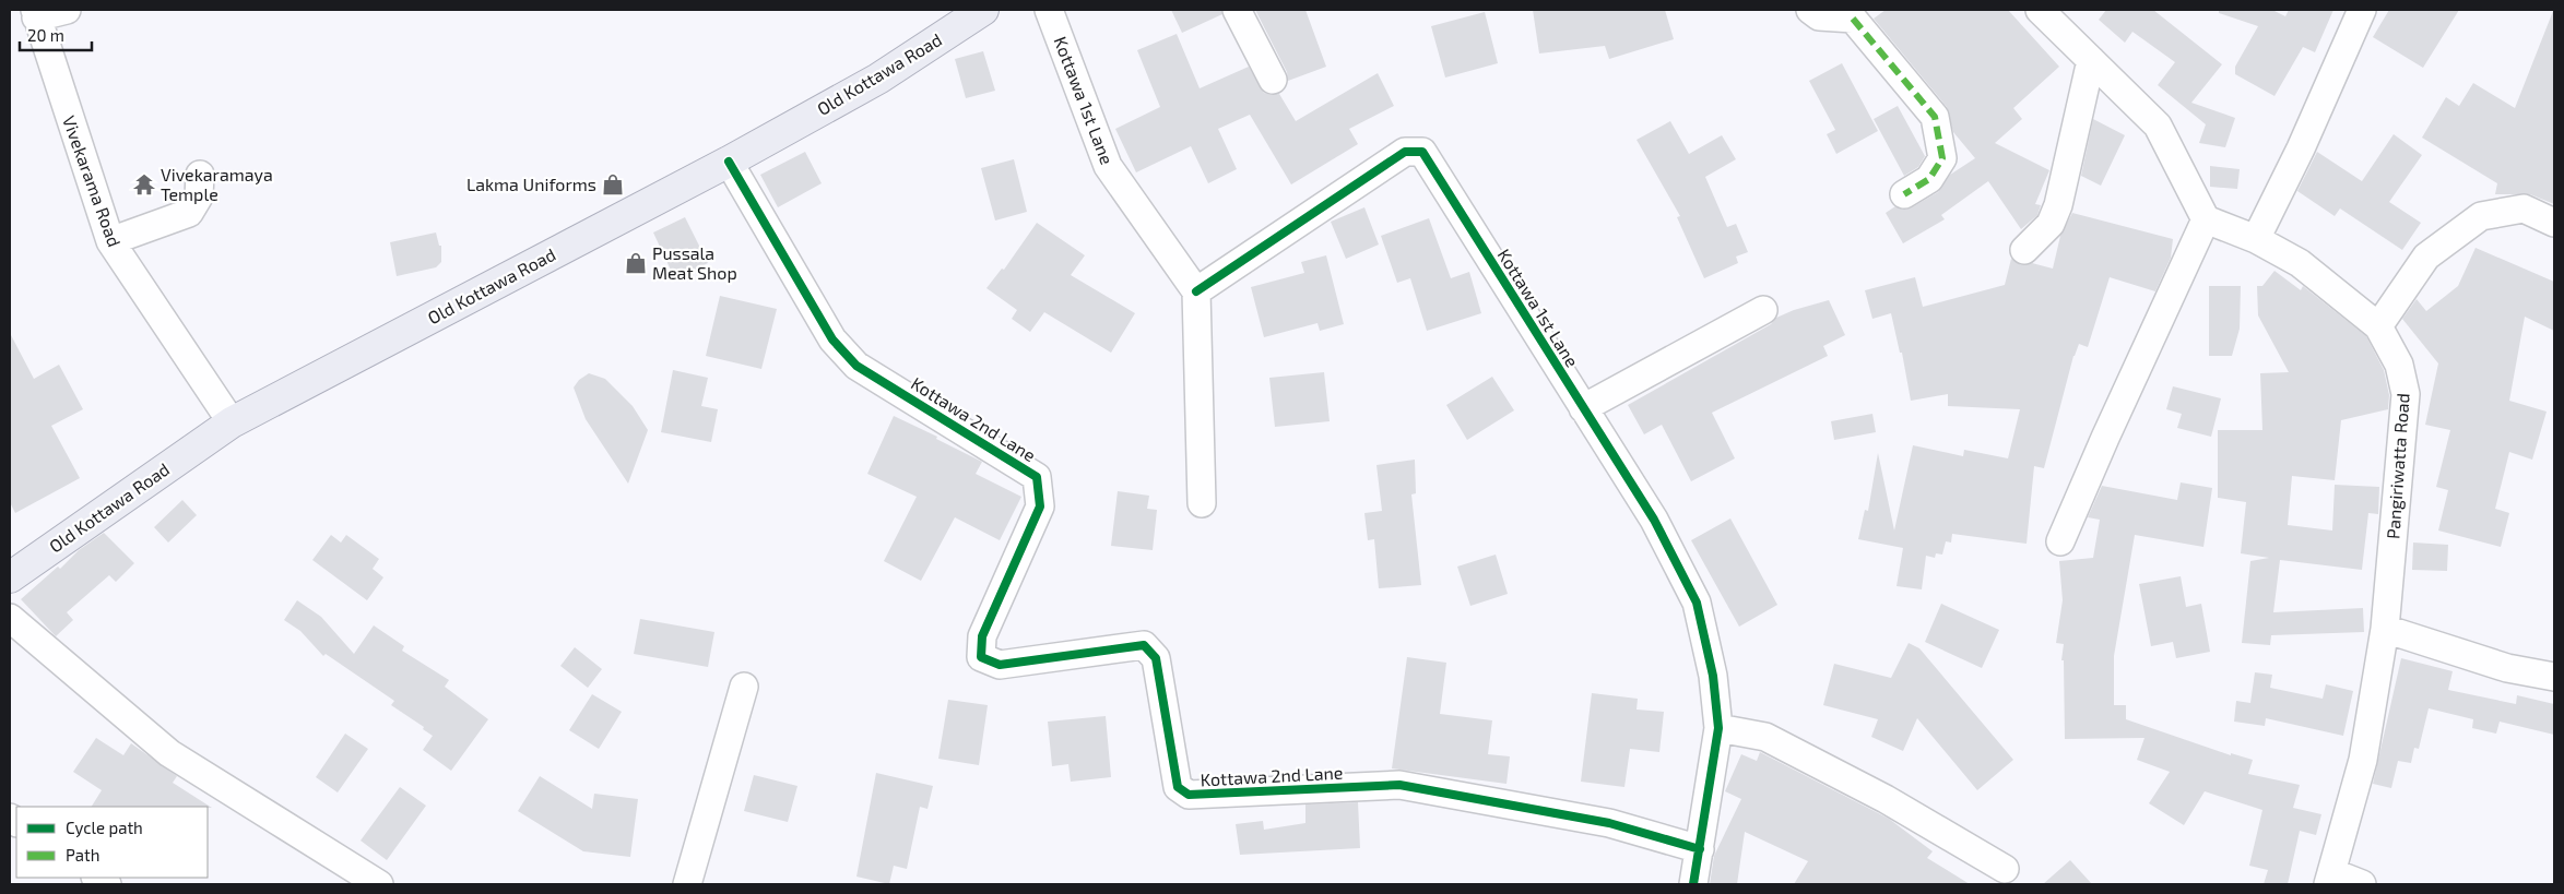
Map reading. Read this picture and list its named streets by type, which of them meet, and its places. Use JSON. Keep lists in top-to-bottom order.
{
  "streets": {
    "main road": ["Old Kottawa Road"],
    "street": [
      "Kottawa 1st Lane",
      "Vivekarama Road",
      "Kottawa 2nd Lane",
      "Pangiriwatta Road"
    ]
  },
  "crossings": [
    ["Old Kottawa Road", "Vivekarama Road"],
    ["Old Kottawa Road", "Kottawa 2nd Lane"],
    ["Kottawa 1st Lane", "Kottawa 2nd Lane"]
  ],
  "places": {
    "temple": ["Vivekaramaya Temple"],
    "shop": ["Lakma Uniforms", "Pussala Meat Shop"]
  },
  "legend": ["Cycle path", "Path"],
  "scale_bar": "20 m"
}
